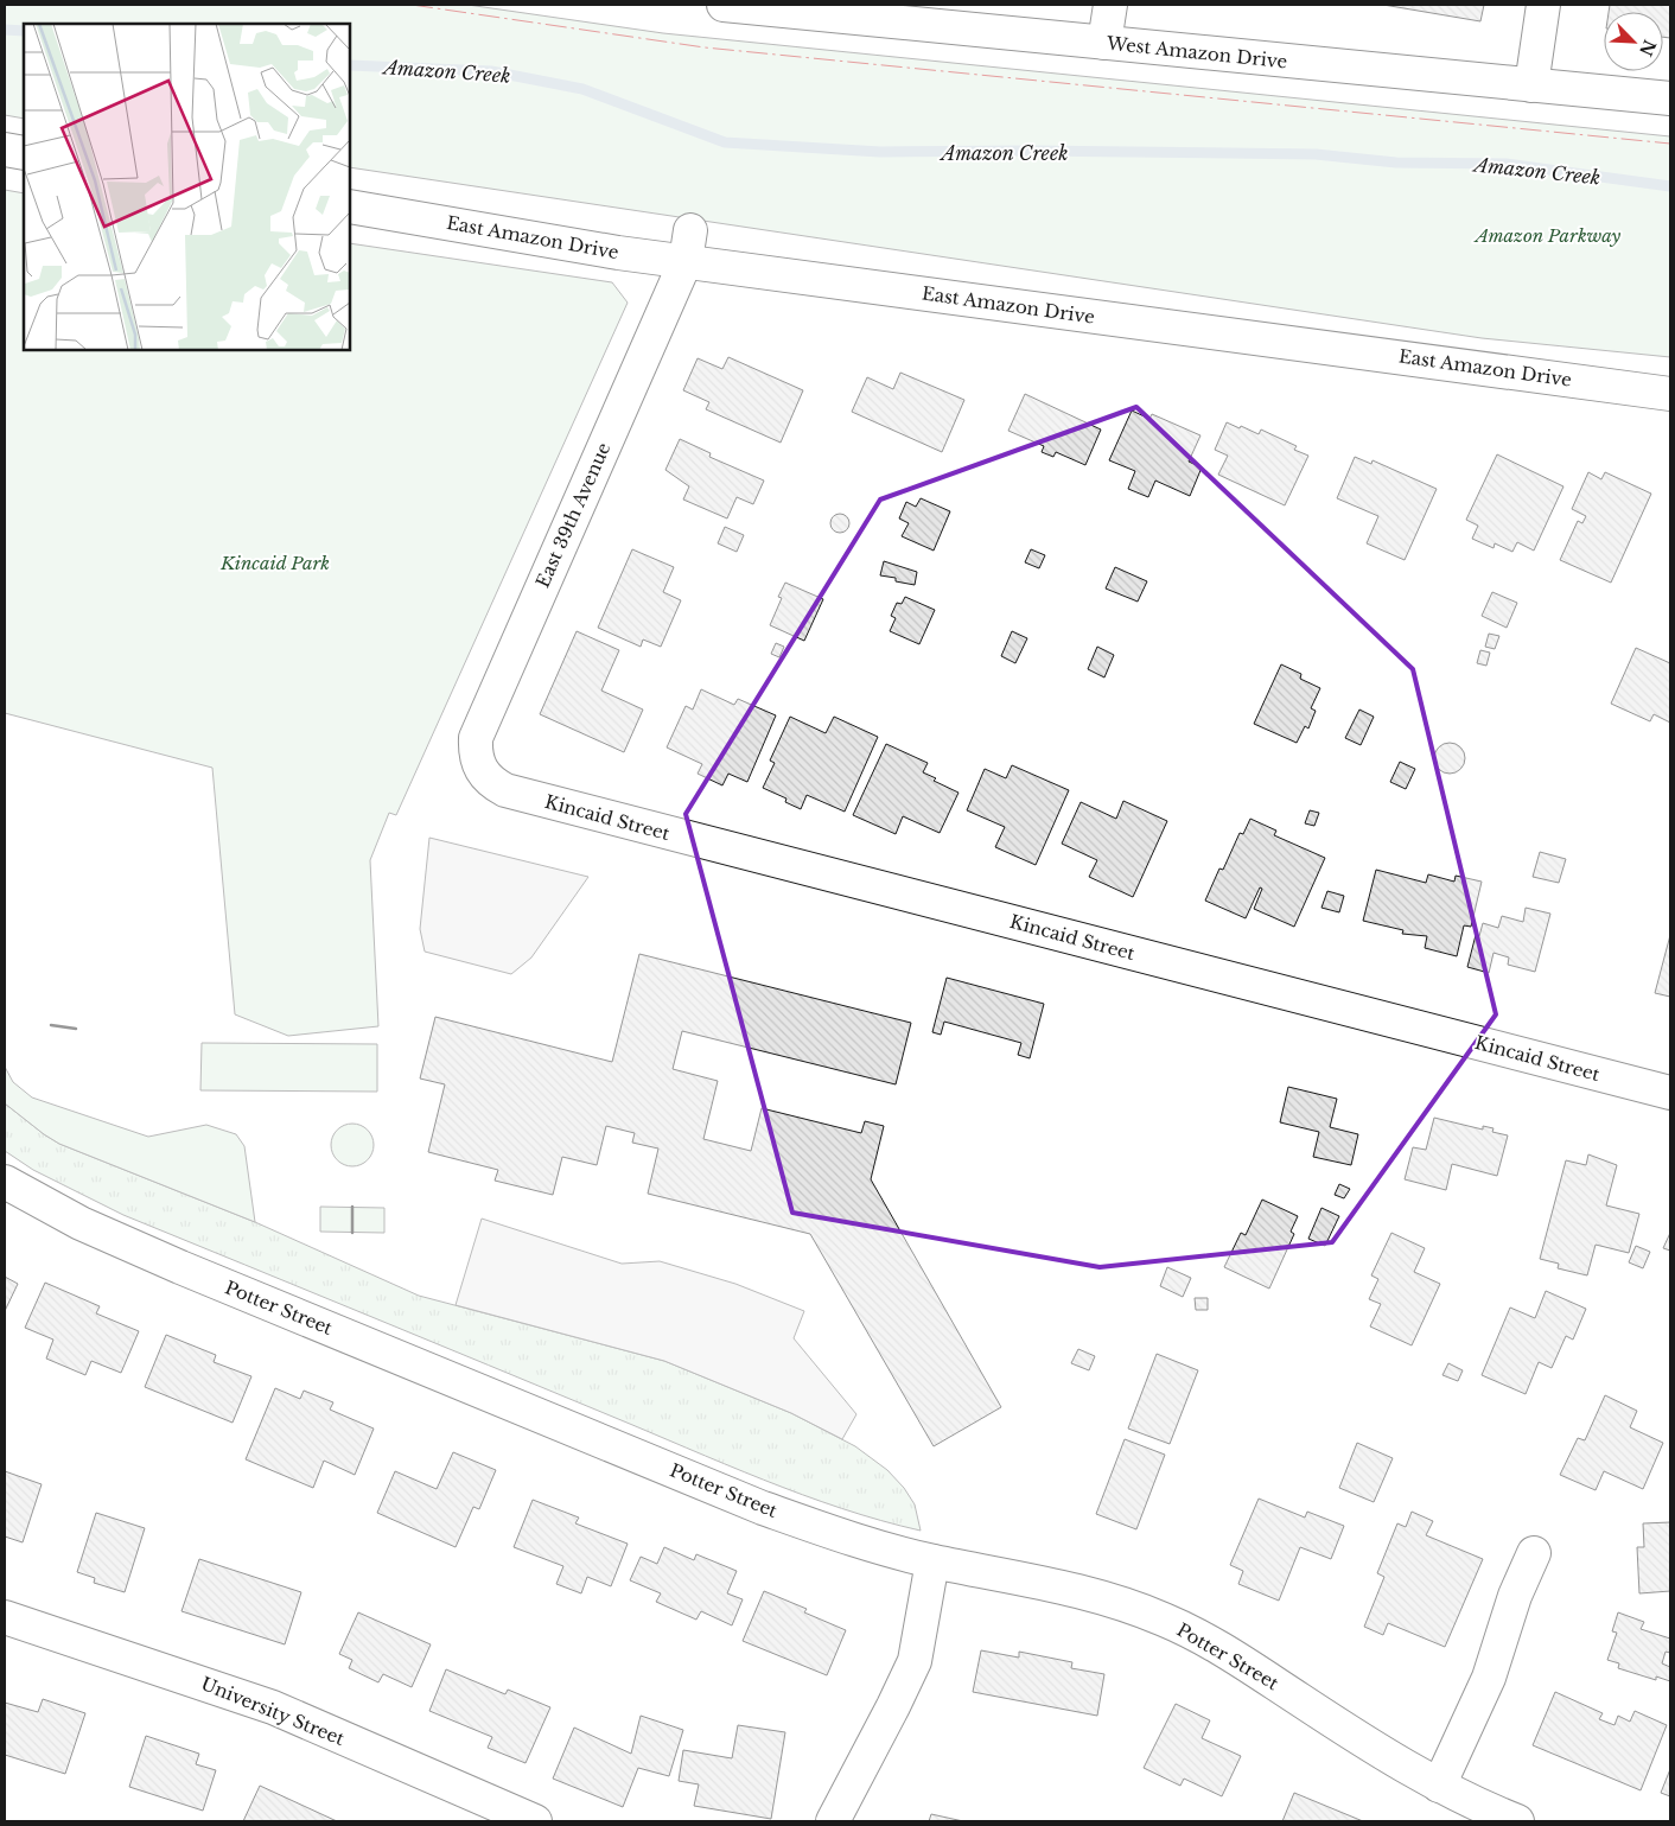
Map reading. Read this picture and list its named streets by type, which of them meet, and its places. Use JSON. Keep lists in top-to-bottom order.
{
  "streets": {
    "street": [
      "West Amazon Drive",
      "East Amazon Drive",
      "East 39th Avenue",
      "Kincaid Street",
      "Potter Street",
      "University Street"
    ]
  },
  "crossings": [
    ["East Amazon Drive", "East 39th Avenue"],
    ["East 39th Avenue", "Kincaid Street"]
  ],
  "water": ["Amazon Creek"],
  "parks": ["Amazon Parkway", "Kincaid Park"],
  "north": "bottom right"
}
